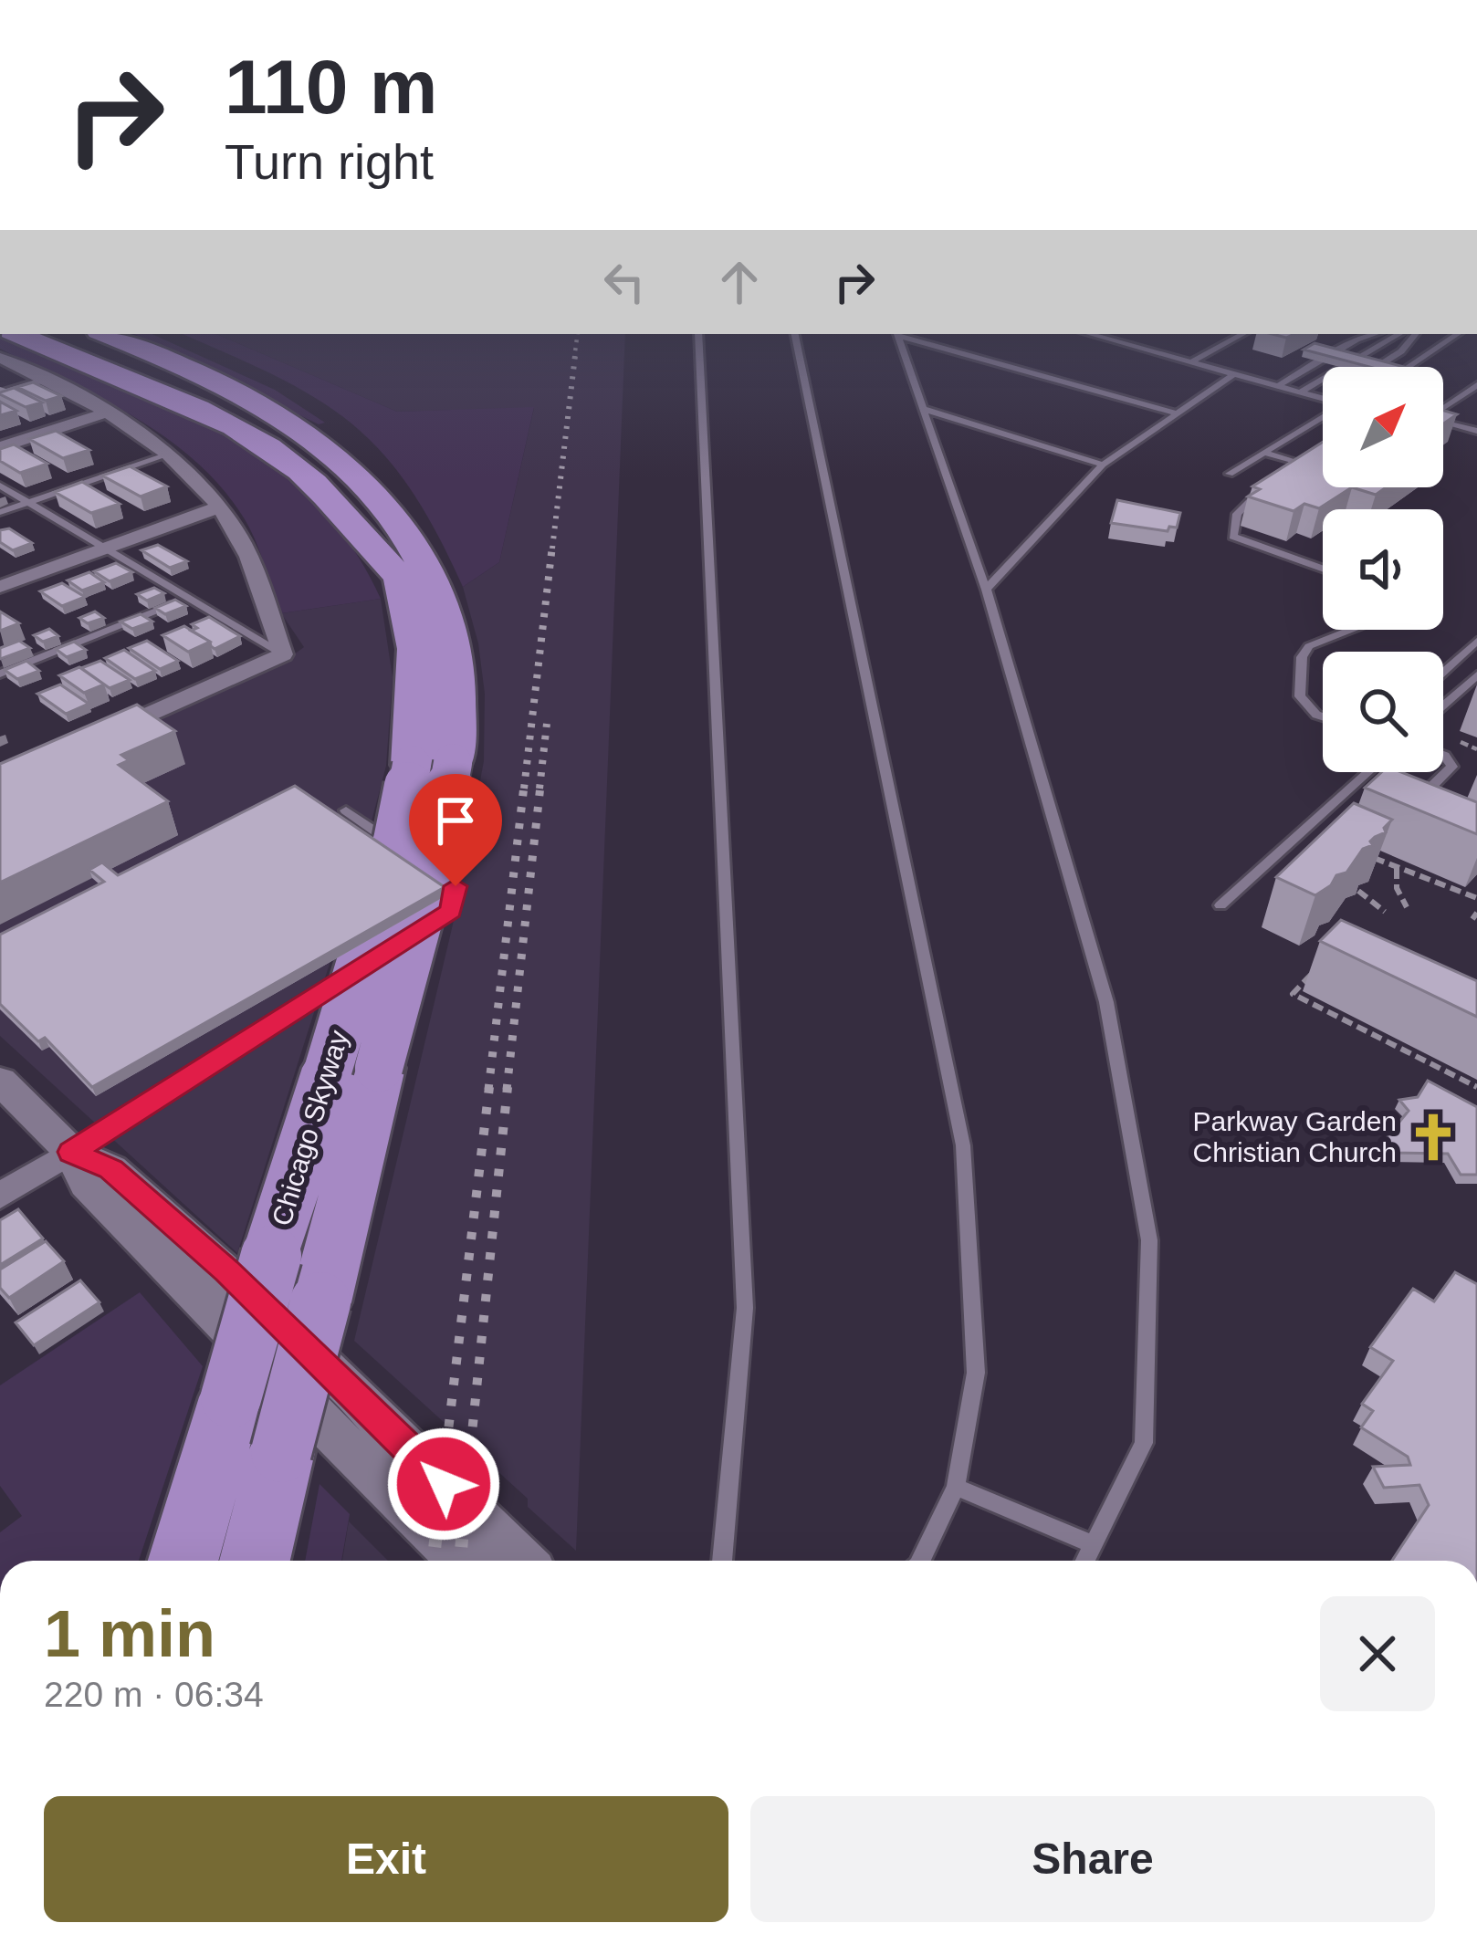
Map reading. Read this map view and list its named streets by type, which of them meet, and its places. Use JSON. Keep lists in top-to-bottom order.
{
  "streets": {
    "highway": ["Chicago Skyway"]
  },
  "places": {
    "church": ["Parkway Garden Christian Church"]
  },
  "north": "top right",
  "page": {
    "turn": ["110 m", "Turn right"],
    "heading": ["1 min", "220 m · 06:34"],
    "buttons": ["Exit", "Share"]
  }
}
